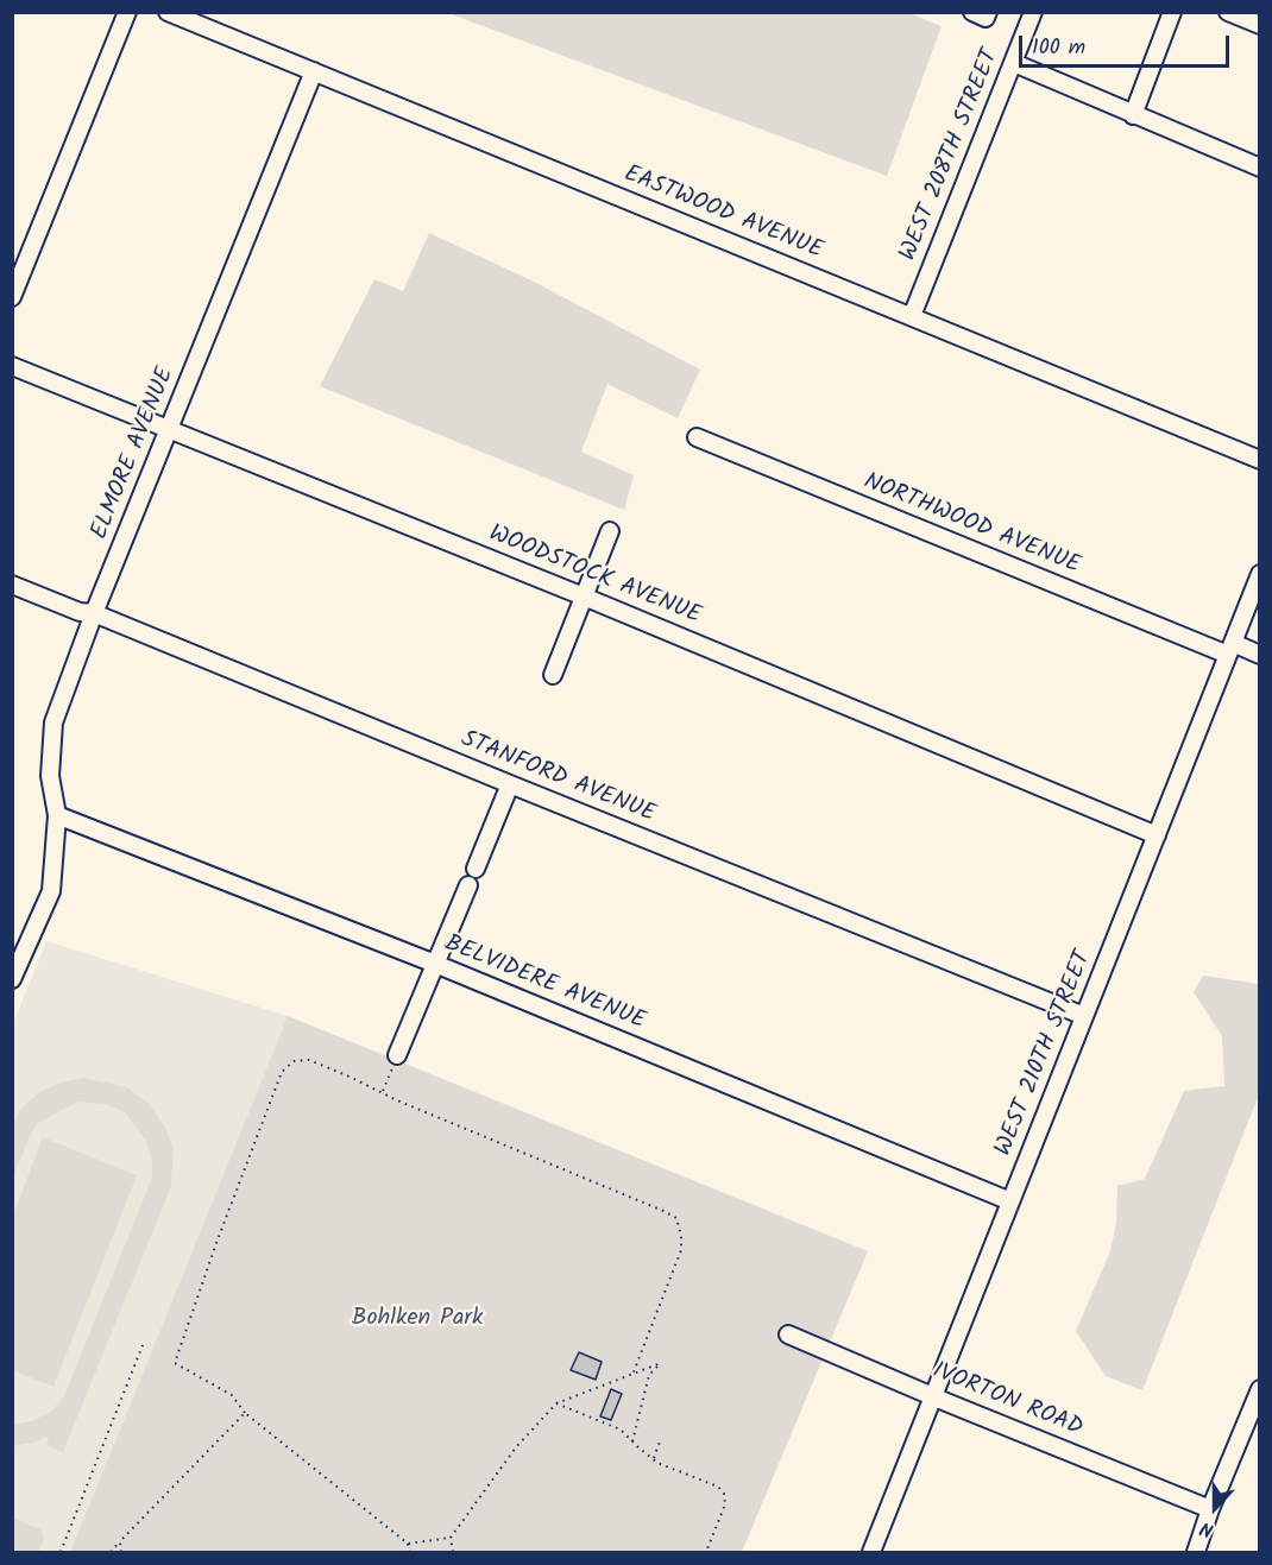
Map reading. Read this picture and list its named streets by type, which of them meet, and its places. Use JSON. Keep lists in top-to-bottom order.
{
  "streets": {
    "street": [
      "WEST 208TH STREET",
      "EASTWOOD AVENUE",
      "ELMORE AVENUE",
      "NORTHWOOD AVENUE",
      "WOODSTOCK AVENUE",
      "STANFORD AVENUE",
      "BELVIDERE AVENUE",
      "WEST 210TH STREET",
      "IVORTON ROAD"
    ]
  },
  "crossings": [
    ["WEST 208TH STREET", "EASTWOOD AVENUE"],
    ["EASTWOOD AVENUE", "ELMORE AVENUE"],
    ["ELMORE AVENUE", "WOODSTOCK AVENUE"],
    ["ELMORE AVENUE", "STANFORD AVENUE"],
    ["ELMORE AVENUE", "BELVIDERE AVENUE"],
    ["NORTHWOOD AVENUE", "WEST 210TH STREET"],
    ["WOODSTOCK AVENUE", "WEST 210TH STREET"],
    ["STANFORD AVENUE", "WEST 210TH STREET"],
    ["BELVIDERE AVENUE", "WEST 210TH STREET"],
    ["WEST 210TH STREET", "IVORTON ROAD"]
  ],
  "parks": ["Bohlken Park"],
  "scale_bar": "100 m",
  "north": "bottom"
}
